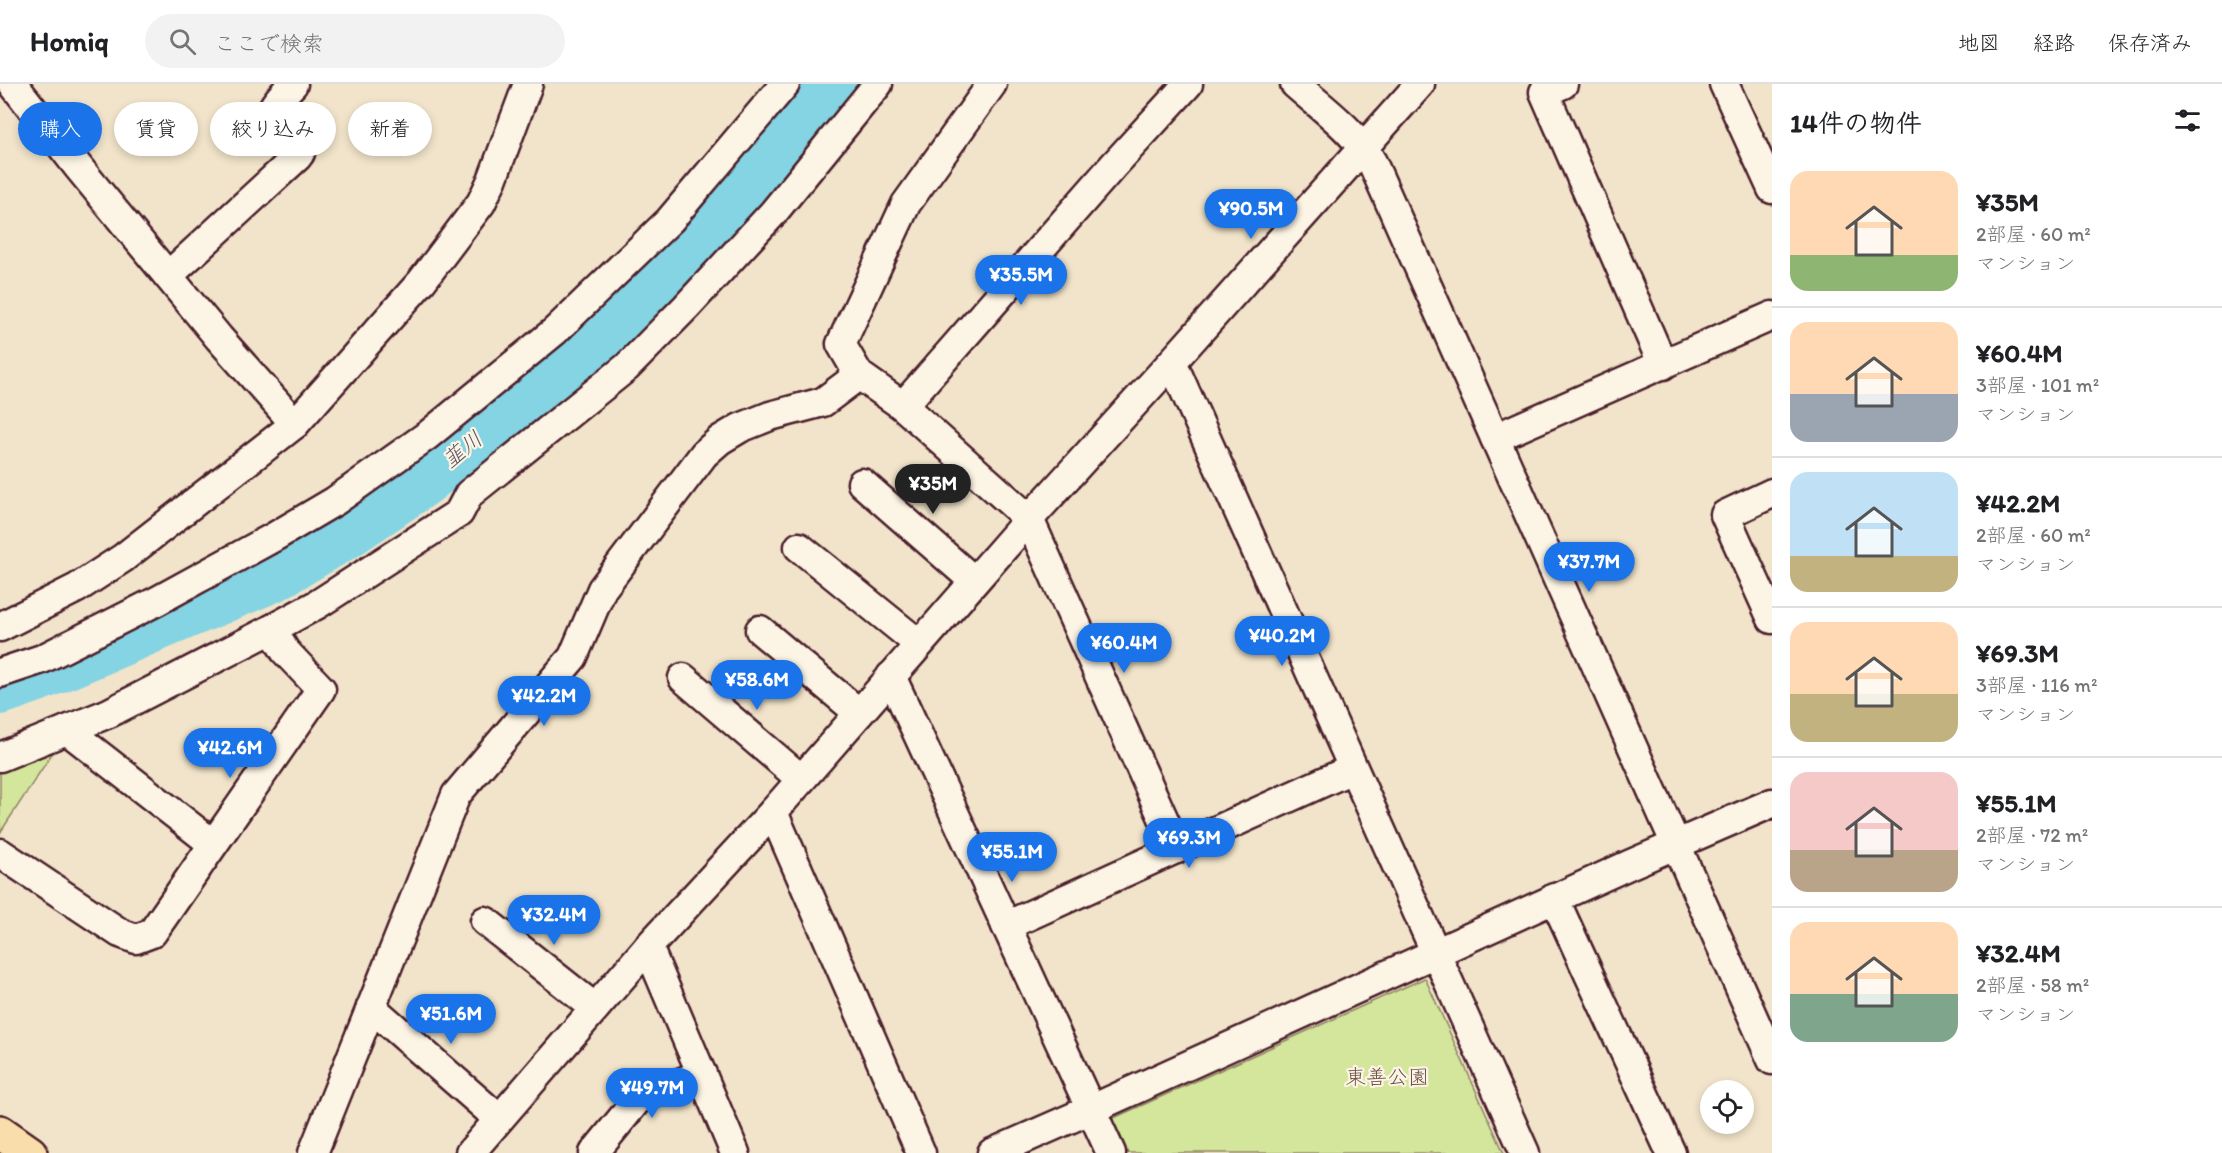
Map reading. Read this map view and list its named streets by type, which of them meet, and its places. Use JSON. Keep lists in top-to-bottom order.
{
  "water": ["韮川"],
  "parks": ["東善公園"],
  "page": {
    "header": "Homiq",
    "search": "ここで検索",
    "nav": ["地図", "経路", "保存済み"],
    "heading": "14件の物件",
    "chip": [
      "購入",
      "賃貸",
      "絞り込み",
      "新着"
    ],
    "list": [
      {
        "name": "¥35M",
        "note": "2部屋 · 60 m² · マンション"
      },
      {
        "name": "¥60.4M",
        "note": "3部屋 · 101 m² · マンション"
      },
      {
        "name": "¥42.2M",
        "note": "2部屋 · 60 m² · マンション"
      },
      {
        "name": "¥69.3M",
        "note": "3部屋 · 116 m² · マンション"
      },
      {
        "name": "¥55.1M",
        "note": "2部屋 · 72 m² · マンション"
      },
      {
        "name": "¥32.4M",
        "note": "2部屋 · 58 m² · マンション"
      }
    ],
    "price": [
      "¥90.5M",
      "¥35.5M",
      "¥35M",
      "¥37.7M",
      "¥40.2M",
      "¥60.4M",
      "¥58.6M",
      "¥42.2M",
      "¥42.6M",
      "¥69.3M",
      "¥55.1M",
      "¥32.4M",
      "¥51.6M",
      "¥49.7M"
    ]
  }
}
